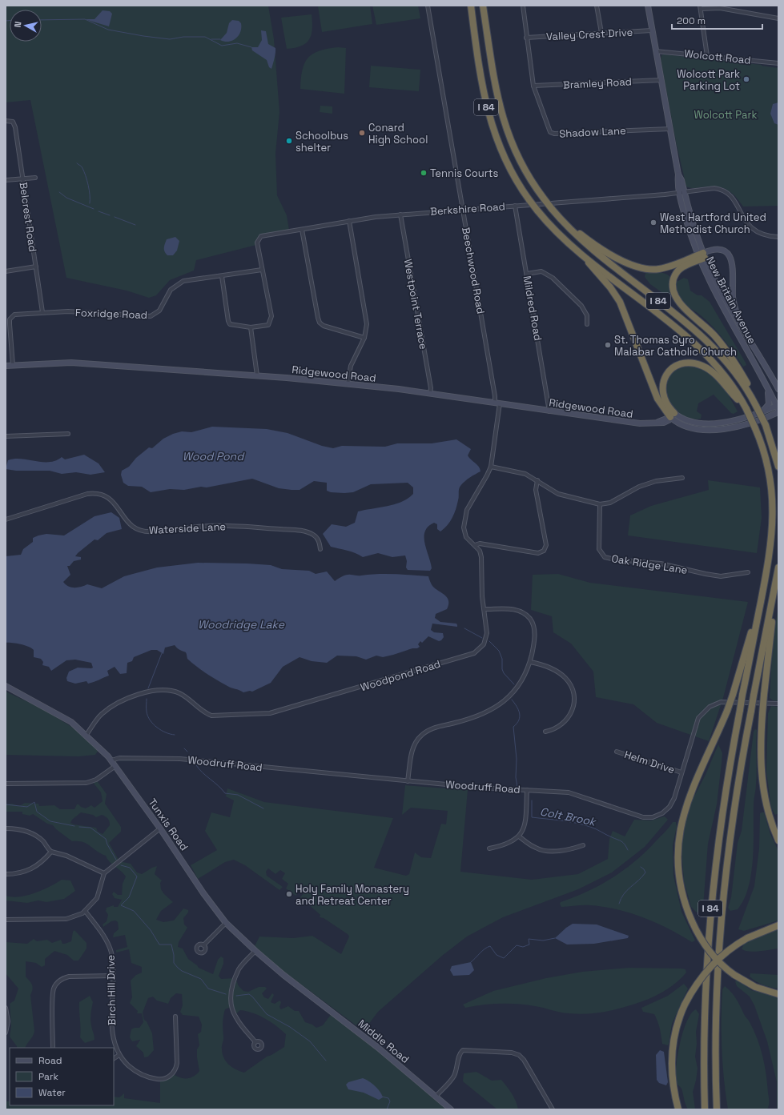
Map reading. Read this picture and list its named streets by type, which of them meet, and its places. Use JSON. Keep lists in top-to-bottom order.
{
  "streets": {
    "highway": ["I 84"],
    "main road": [
      "New Britain Avenue",
      "Ridgewood Road",
      "Tunxis Road",
      "Middle Road"
    ],
    "street": [
      "Valley Crest Drive",
      "Wolcott Road",
      "Bramley Road",
      "Shadow Lane",
      "Berkshire Road",
      "Belcrest Road",
      "Beechwood Road",
      "Westpoint Terrace",
      "Mildred Road",
      "Foxridge Road",
      "Waterside Lane",
      "Oak Ridge Lane",
      "Woodpond Road",
      "Helm Drive",
      "Woodruff Road",
      "Birch Hill Drive"
    ]
  },
  "crossings": [
    ["Valley Crest Drive", "Shadow Lane"],
    ["Valley Crest Drive", "New Britain Avenue"],
    ["Wolcott Road", "New Britain Avenue"],
    ["Bramley Road", "Shadow Lane"],
    ["Bramley Road", "New Britain Avenue"],
    ["Shadow Lane", "New Britain Avenue"],
    ["Berkshire Road", "Beechwood Road"],
    ["Berkshire Road", "New Britain Avenue"],
    ["Berkshire Road", "Westpoint Terrace"],
    ["Berkshire Road", "Mildred Road"],
    ["Berkshire Road", "Foxridge Road"],
    ["Belcrest Road", "Foxridge Road"],
    ["Beechwood Road", "Ridgewood Road"],
    ["Beechwood Road", "Woodpond Road"],
    ["Westpoint Terrace", "Ridgewood Road"],
    ["Mildred Road", "Ridgewood Road"],
    ["Foxridge Road", "Ridgewood Road"],
    ["Ridgewood Road", "Woodpond Road"],
    ["Woodpond Road", "Tunxis Road"],
    ["Helm Drive", "Woodruff Road"],
    ["Woodruff Road", "Tunxis Road"],
    ["Tunxis Road", "Middle Road"]
  ],
  "water": ["Wood Pond", "Woodridge Lake", "Colt Brook"],
  "parks": ["Wolcott Park"],
  "places": [
    "Wolcott Park Parking Lot",
    "Conard High School",
    "Schoolbus shelter",
    "Tennis Courts",
    "West Hartford United Methodist Church",
    "St. Thomas Syro Malabar Catholic Church",
    "Holy Family Monastery and Retreat Center"
  ],
  "legend": ["Road", "Park", "Water"],
  "scale_bar": "200 m",
  "north": "left"
}
